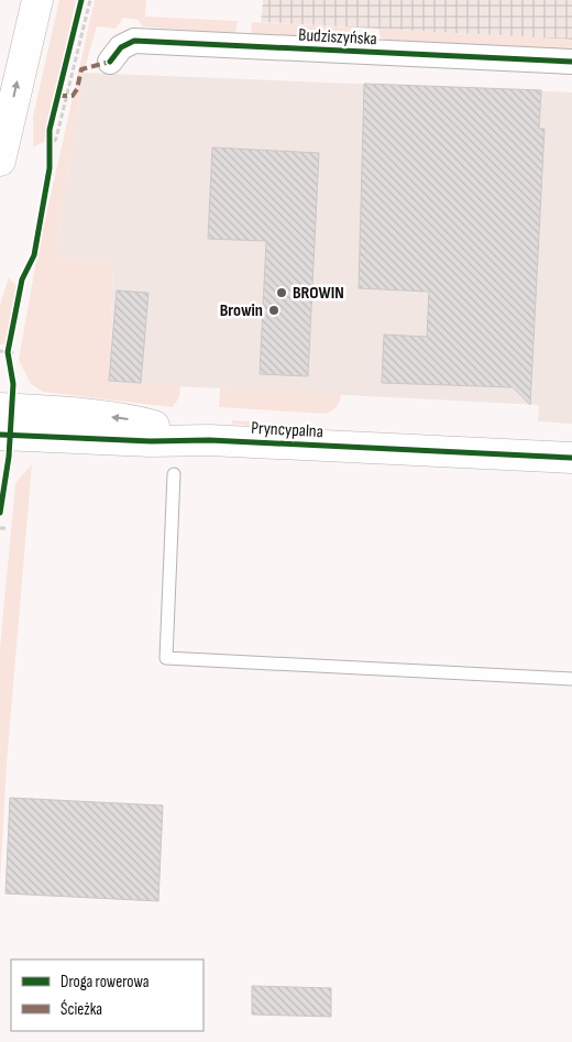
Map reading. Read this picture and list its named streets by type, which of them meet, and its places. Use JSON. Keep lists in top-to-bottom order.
{
  "streets": {
    "street": ["Budziszyńska", "Pryncypalna"]
  },
  "places": ["BROWIN", "Browin"],
  "legend": ["Droga rowerowa", "Ścieżka"]
}
